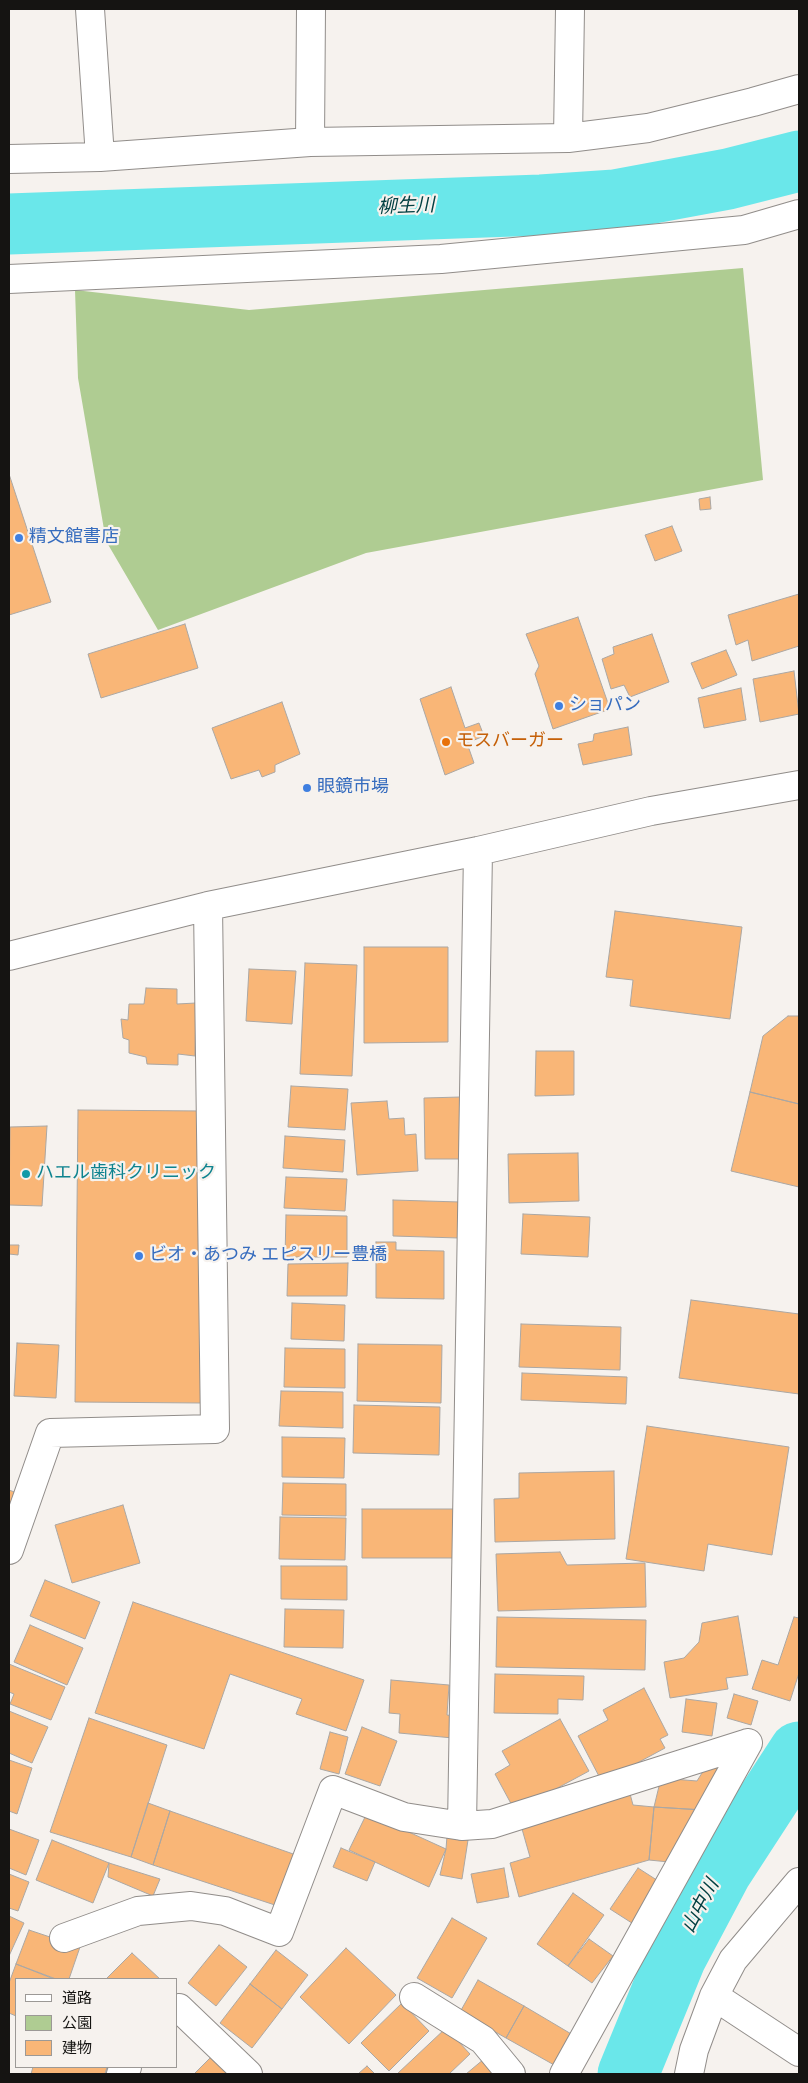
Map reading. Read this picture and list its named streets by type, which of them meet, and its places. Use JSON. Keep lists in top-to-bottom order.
{
  "water": ["柳生川", "山中川"],
  "places": [
    "精文館書店",
    "ショパン",
    "モスバーガー",
    "眼鏡市場",
    "ハエル歯科クリニック",
    "ビオ・あつみ エピスリー豊橋"
  ],
  "legend": ["道路", "公園", "建物"]
}
